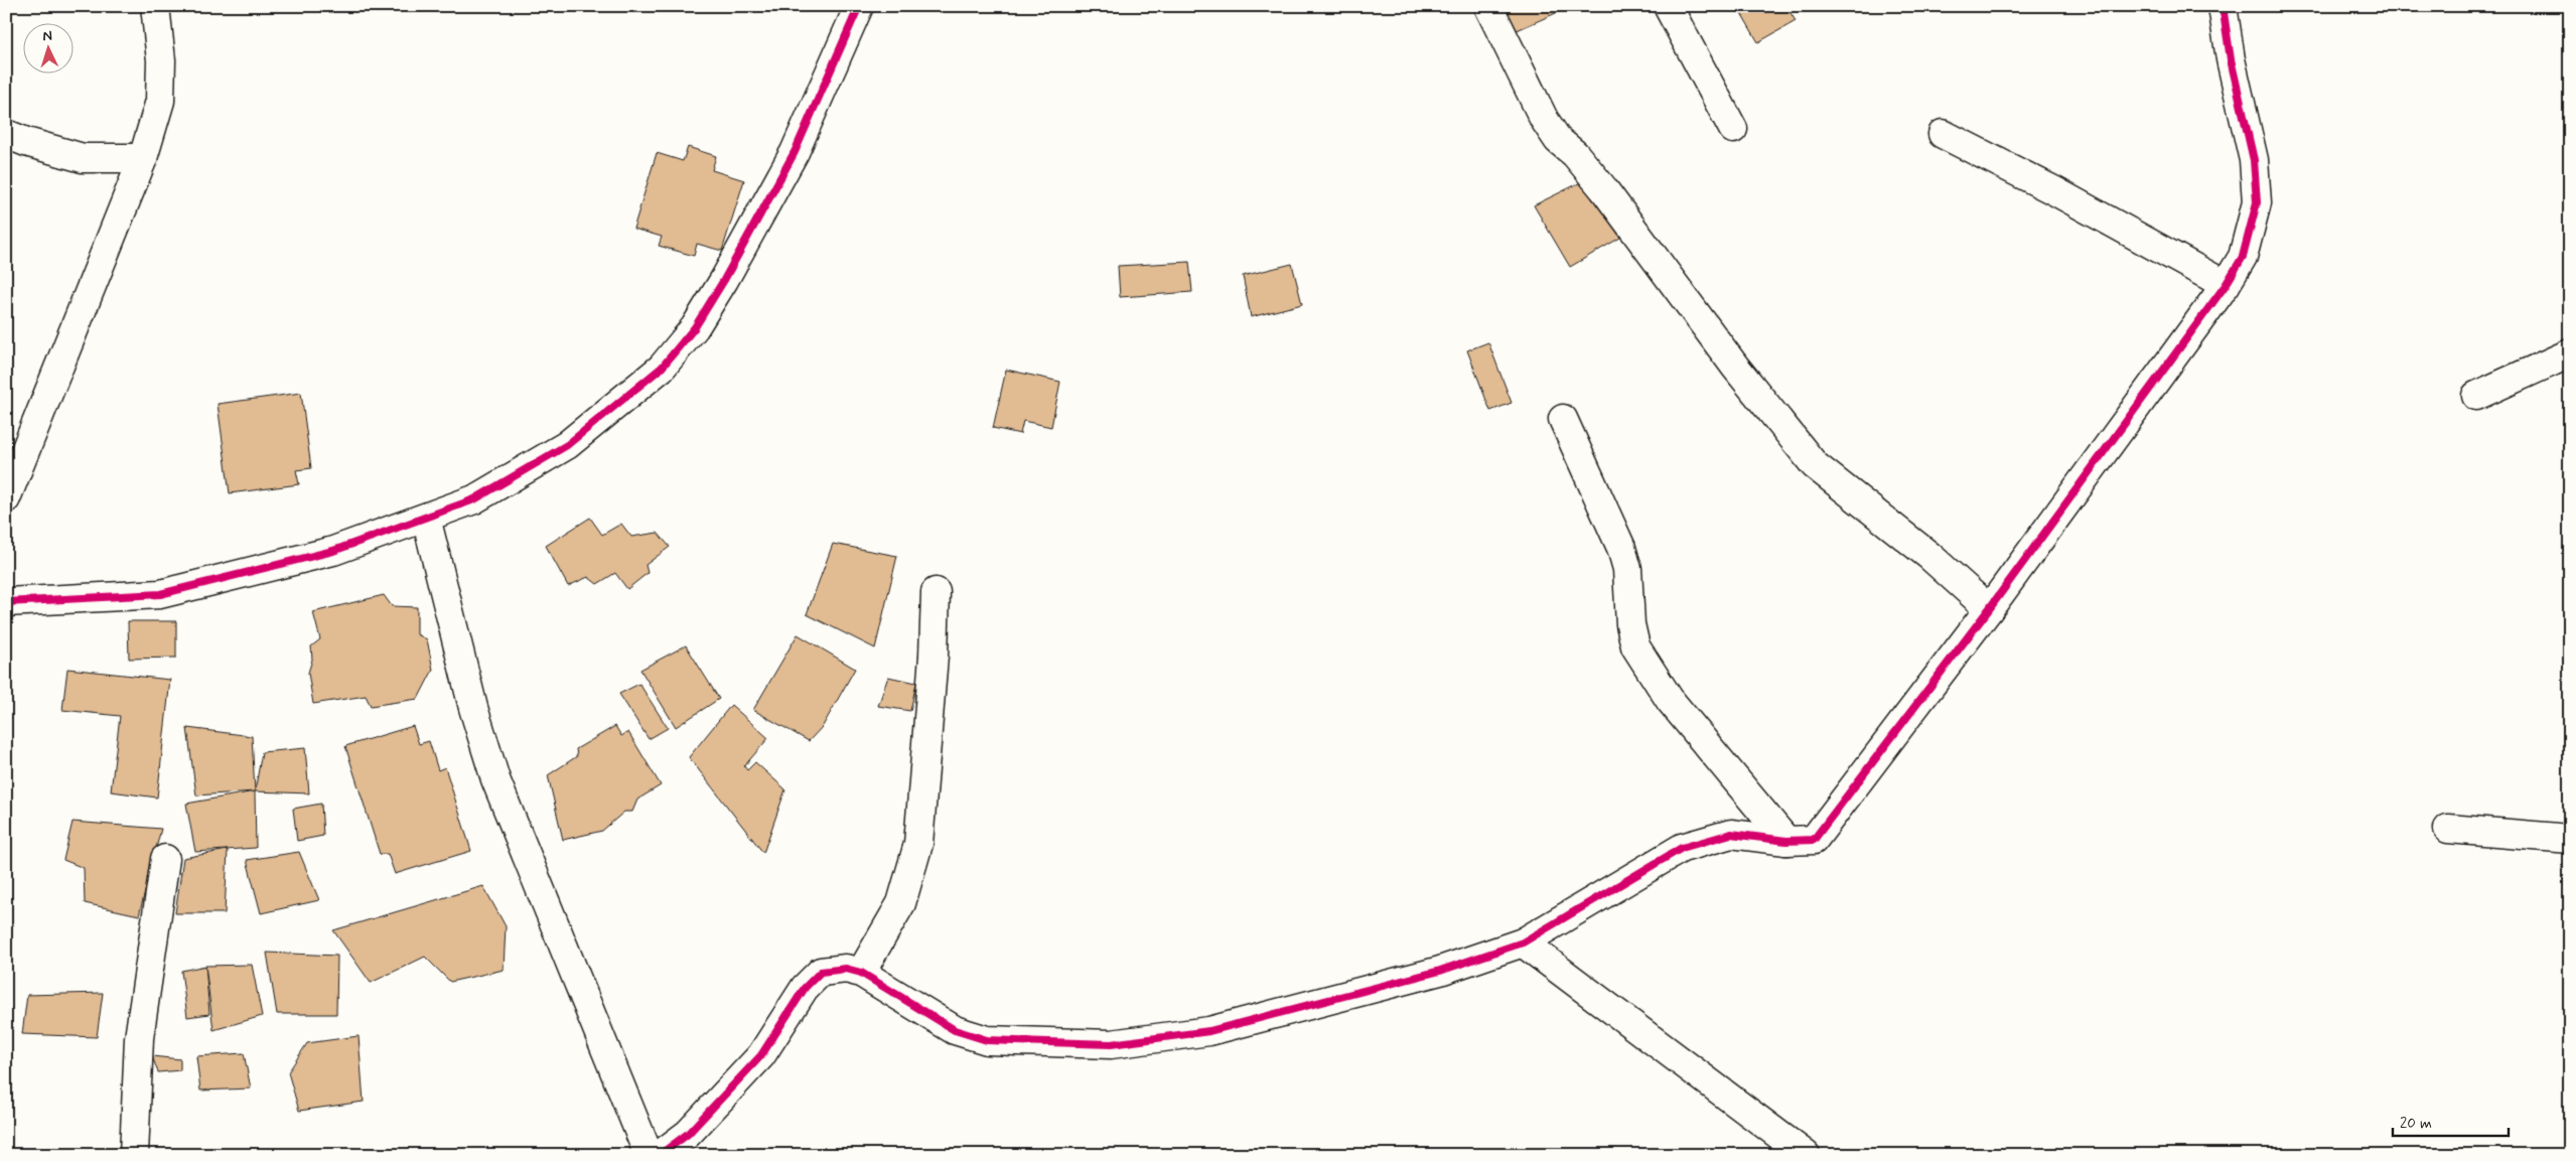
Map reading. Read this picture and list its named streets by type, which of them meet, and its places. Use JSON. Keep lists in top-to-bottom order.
{
  "scale_bar": "20 m",
  "north": "top"
}
